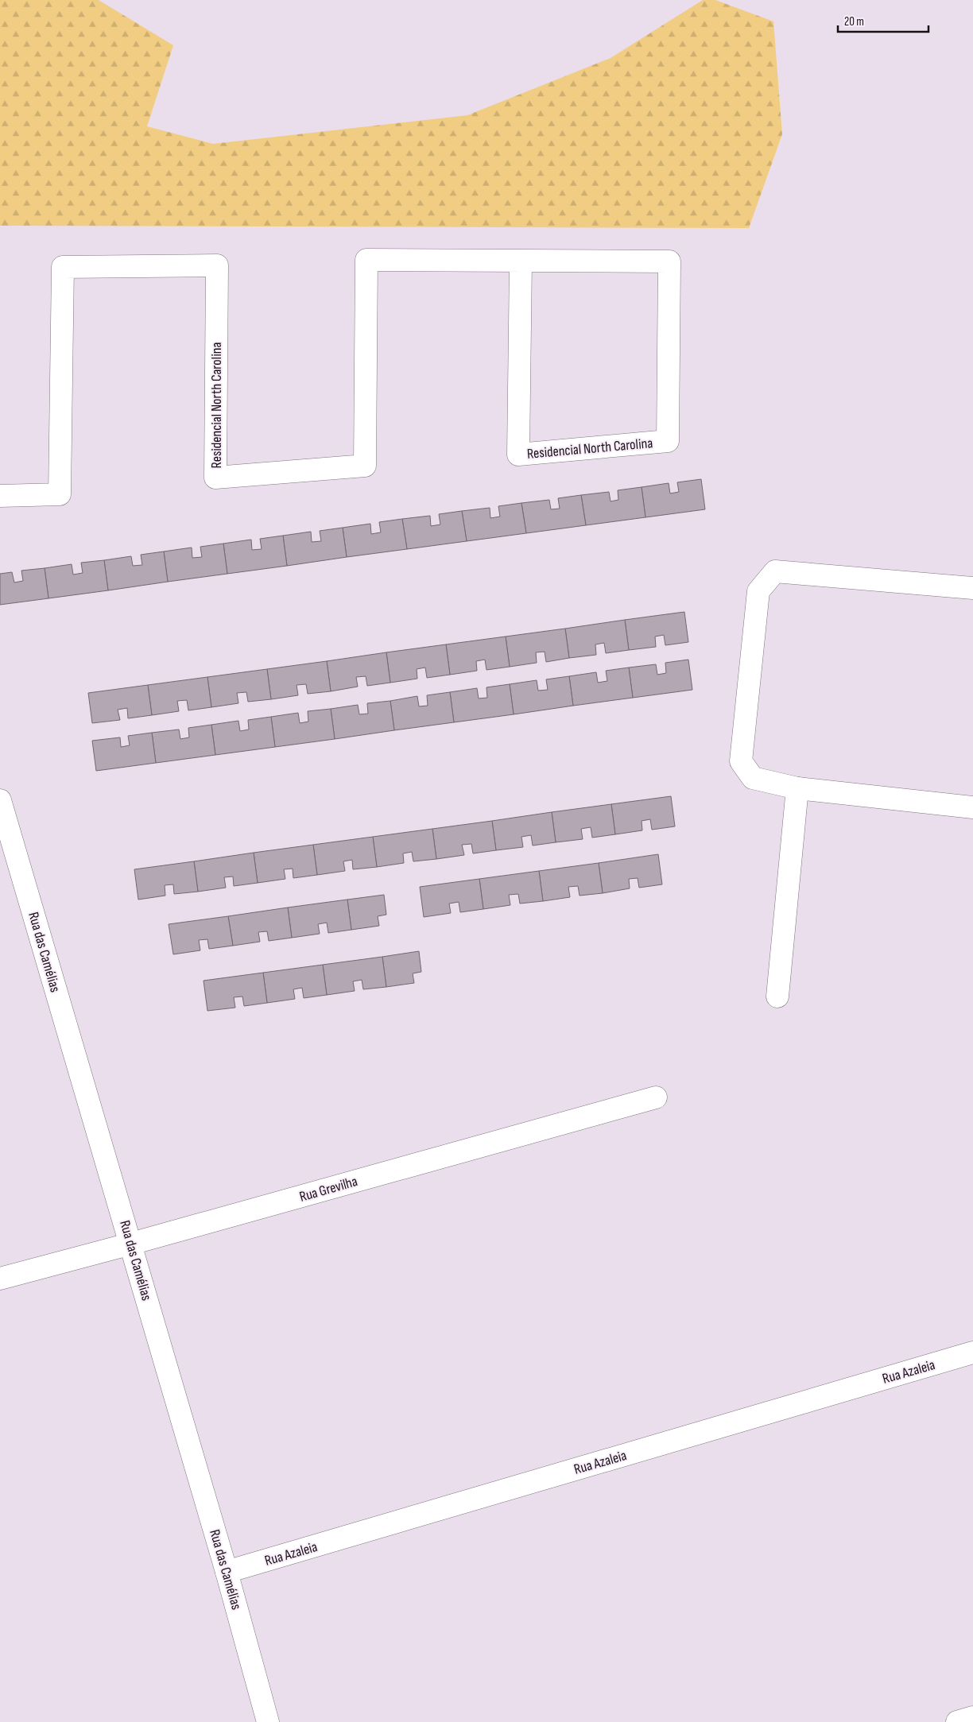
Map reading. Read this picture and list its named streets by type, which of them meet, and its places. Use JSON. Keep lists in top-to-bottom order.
{
  "streets": {
    "street": [
      "Residencial North Carolina",
      "Rua das Camélias",
      "Rua Grevilha",
      "Rua Azaleia"
    ]
  },
  "crossings": [
    ["Rua das Camélias", "Rua Grevilha"],
    ["Rua das Camélias", "Rua Azaleia"]
  ],
  "scale_bar": "20 m"
}
